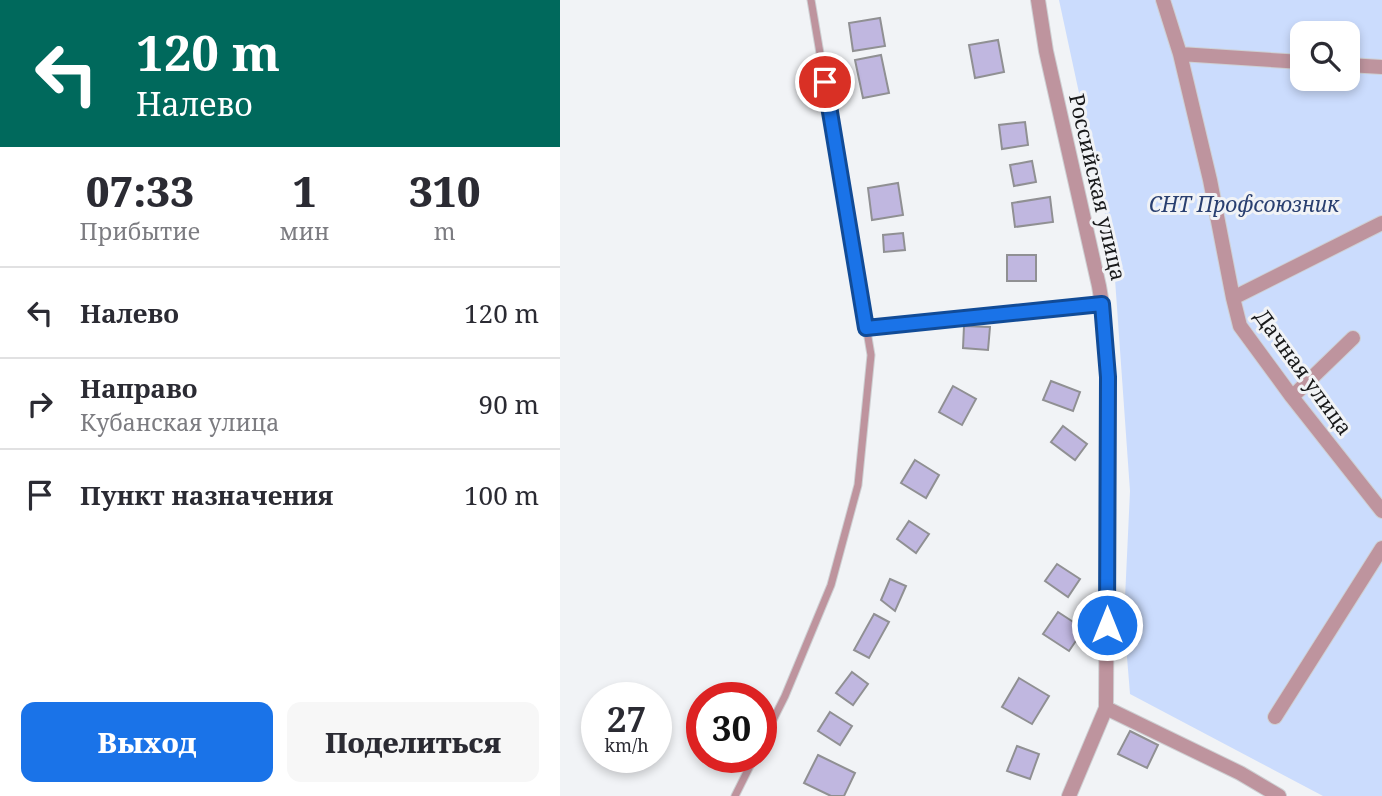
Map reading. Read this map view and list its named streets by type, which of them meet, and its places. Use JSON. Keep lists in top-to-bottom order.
{
  "streets": {
    "street": ["Российская улица", "Дачная улица"]
  },
  "parks": ["СНТ Профсоюзник"],
  "page": {
    "turn": ["120 m", "Налево"],
    "eta": [
      "07:33",
      "Прибытие",
      "1",
      "мин",
      "310",
      "m"
    ],
    "list": [
      {
        "name": "Налево",
        "value": "120 m"
      },
      {
        "name": "Направо",
        "note": "Кубанская улица",
        "value": "90 m"
      },
      {
        "name": "Пункт назначения",
        "value": "100 m"
      }
    ],
    "speed": "27 km/h",
    "limit": "30",
    "buttons": ["Выход", "Поделиться"]
  }
}
